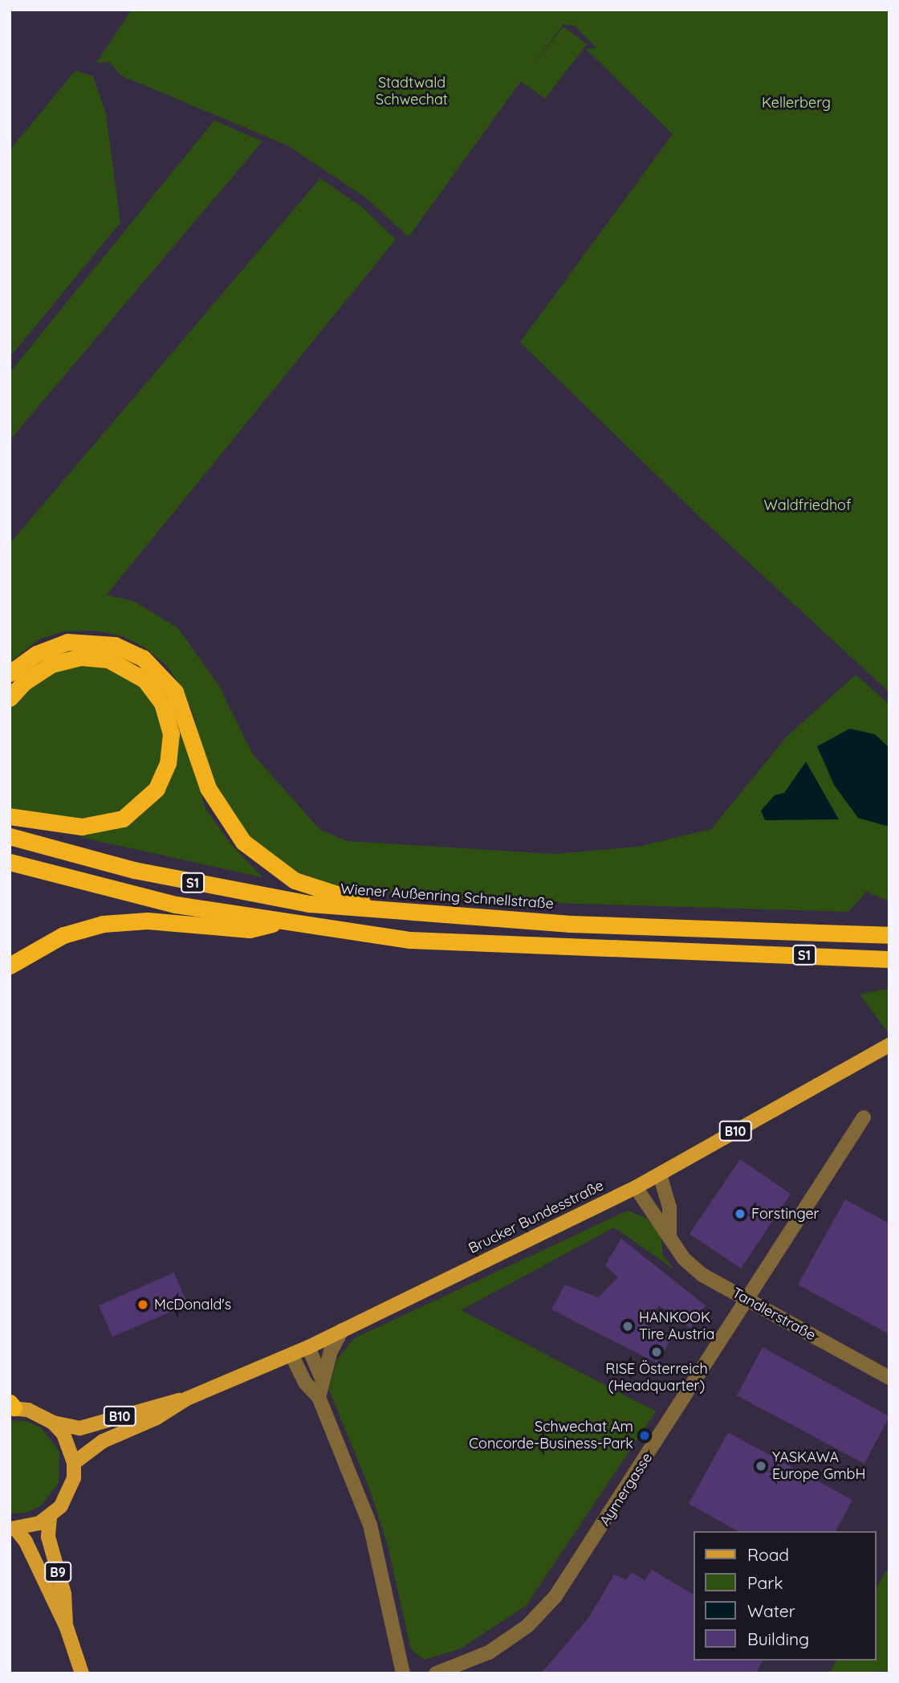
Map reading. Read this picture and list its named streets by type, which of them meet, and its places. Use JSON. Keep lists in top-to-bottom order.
{
  "streets": {
    "highway": ["S1", "Wiener Außenring Schnellstraße"],
    "main road": ["B10", "Brucker Bundesstraße", "B9"],
    "street": ["Tandlerstraße", "Aymergasse"]
  },
  "crossings": [
    ["B10", "Brucker Bundesstraße"],
    ["Brucker Bundesstraße", "Tandlerstraße"],
    ["Tandlerstraße", "Aymergasse"]
  ],
  "parks": ["Stadtwald Schwechat", "Kellerberg", "Waldfriedhof"],
  "places": [
    "Forstinger",
    "McDonald's",
    "HANKOOK Tire Austria",
    "RISE Österreich (Headquarter)",
    "Schwechat Am Concorde-Business-Park",
    "YASKAWA Europe GmbH"
  ],
  "legend": [
    "Road",
    "Park",
    "Water",
    "Building"
  ]
}
